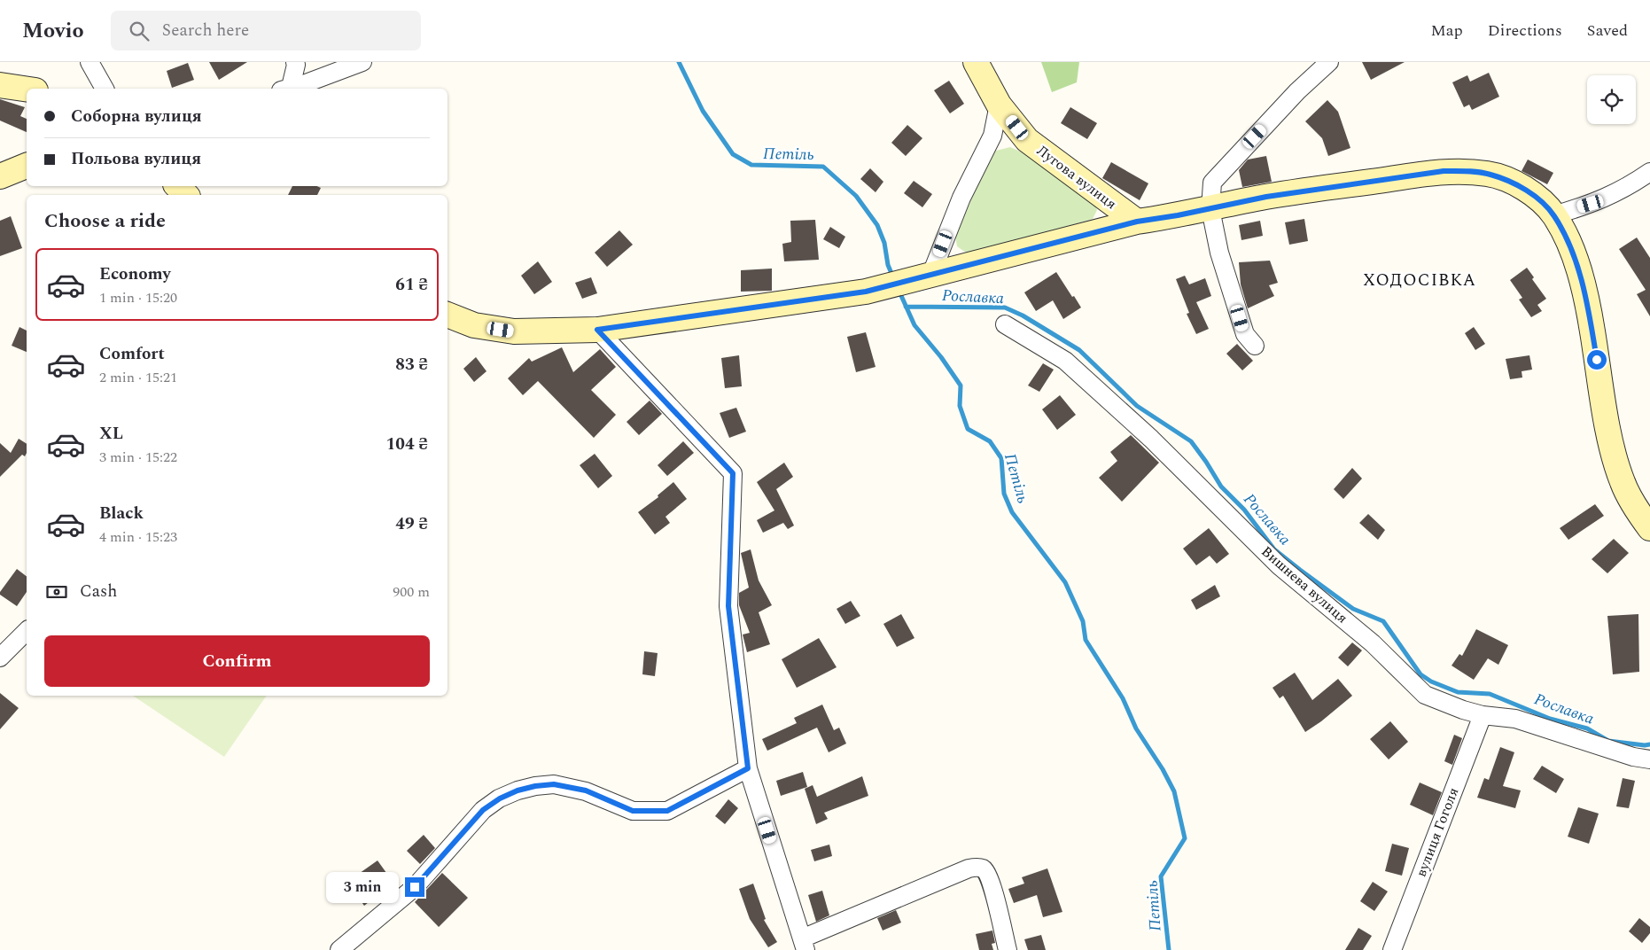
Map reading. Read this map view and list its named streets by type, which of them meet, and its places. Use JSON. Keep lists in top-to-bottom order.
{
  "streets": {
    "street": ["Лугова вулиця", "Вишнева вулиця", "вулиця Гоголя"]
  },
  "crossings": [
    ["Вишнева вулиця", "вулиця Гоголя"]
  ],
  "districts": ["ХОДОСІВКА"],
  "water": ["Петіль", "Рославка"],
  "page": {
    "header": "Movio",
    "search": "Search here",
    "nav": ["Map", "Directions", "Saved"],
    "banner": ["Соборна вулиця", "Польова вулиця"],
    "heading": "Choose a ride",
    "list": [
      {
        "name": "Economy",
        "note": "1 min · 15:20",
        "value": "61 ₴"
      },
      {
        "name": "Comfort",
        "note": "2 min · 15:21",
        "value": "83 ₴"
      },
      {
        "name": "XL",
        "note": "3 min · 15:22",
        "value": "104 ₴"
      },
      {
        "name": "Black",
        "note": "4 min · 15:23",
        "value": "49 ₴"
      }
    ],
    "pay": ["Cash", "900 m"],
    "buttons": "Confirm",
    "bubble": "3 min"
  }
}
